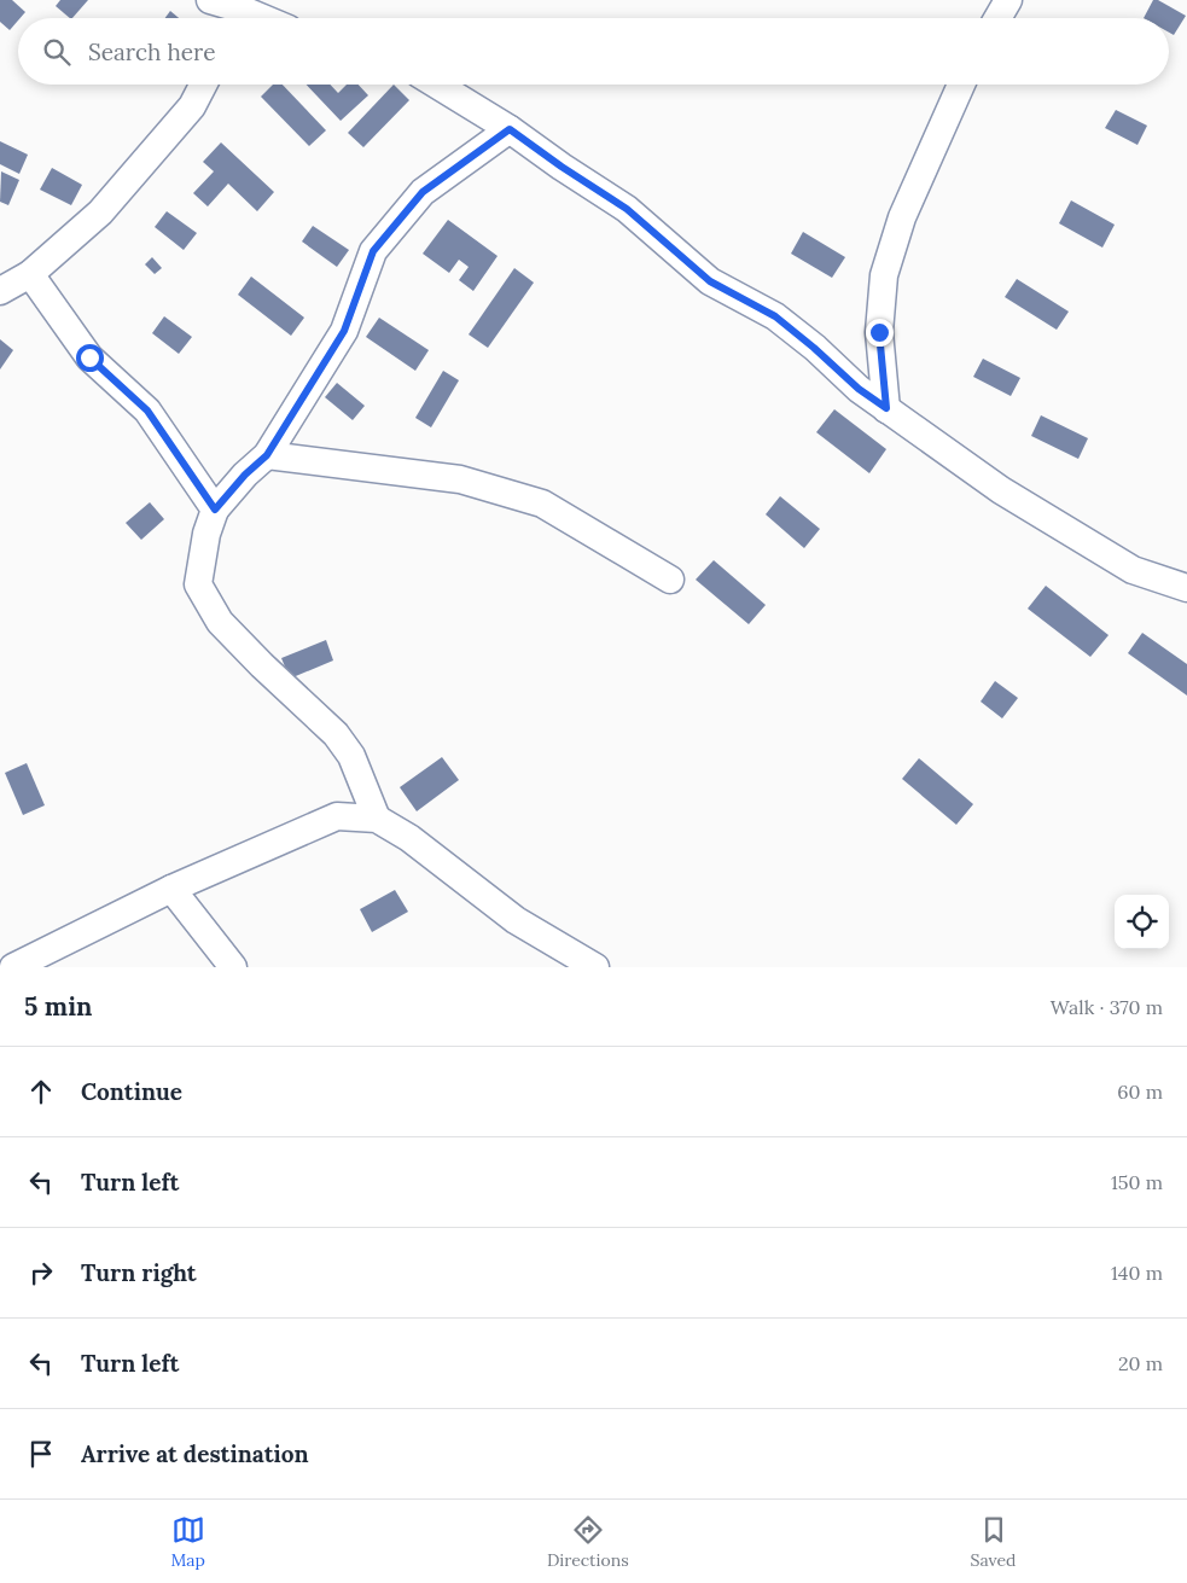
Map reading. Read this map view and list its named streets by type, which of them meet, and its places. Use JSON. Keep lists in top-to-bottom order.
{
  "page": {
    "search": "Search here",
    "heading": ["5 min", "Walk · 370 m"],
    "list": [
      ["Continue", "60 m"],
      ["Turn left", "150 m"],
      ["Turn right", "140 m"],
      ["Turn left", "20 m"],
      "Arrive at destination"
    ],
    "nav": ["Map", "Directions", "Saved"]
  }
}
